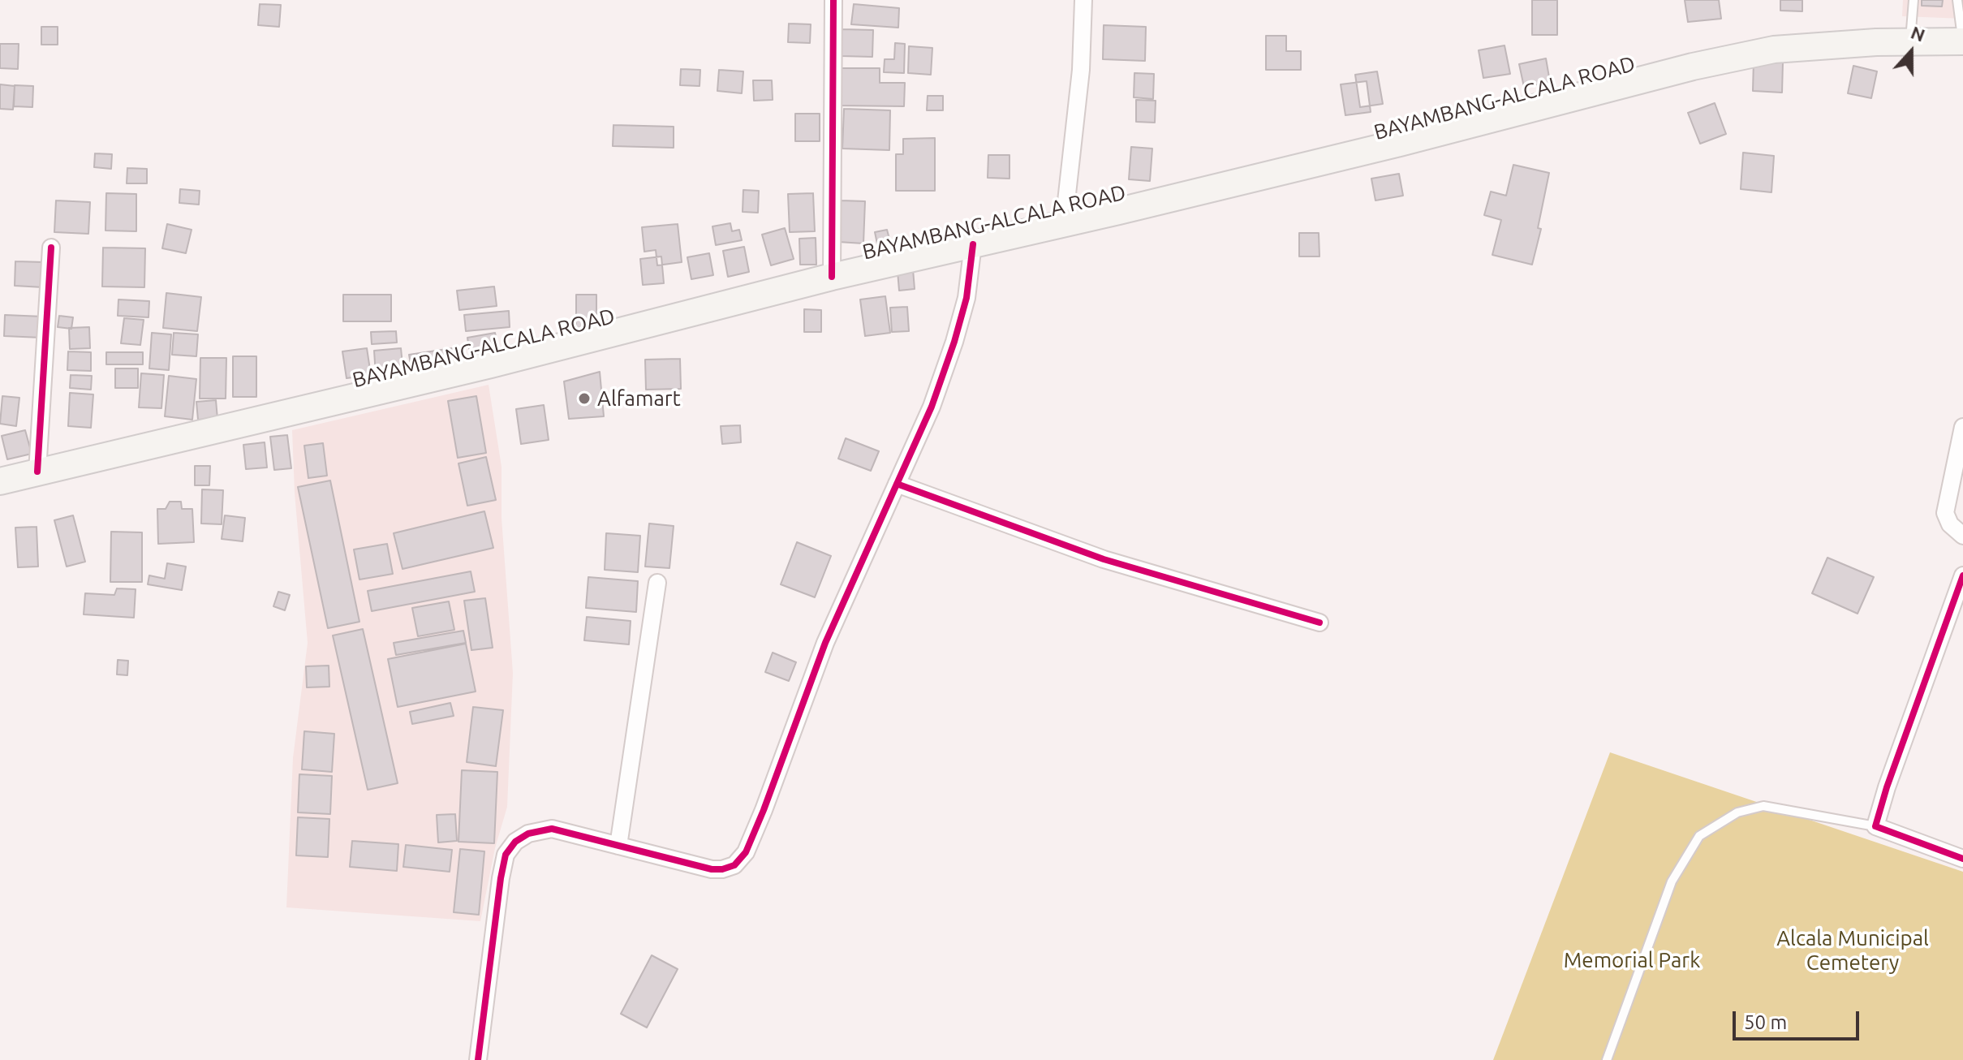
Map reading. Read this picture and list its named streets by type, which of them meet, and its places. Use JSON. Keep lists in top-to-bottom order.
{
  "streets": {
    "main road": ["BAYAMBANG-ALCALA ROAD"]
  },
  "parks": ["Alcala Municipal Cemetery", "Memorial Park"],
  "places": ["Alfamart"],
  "scale_bar": "50 m",
  "north": "top"
}
